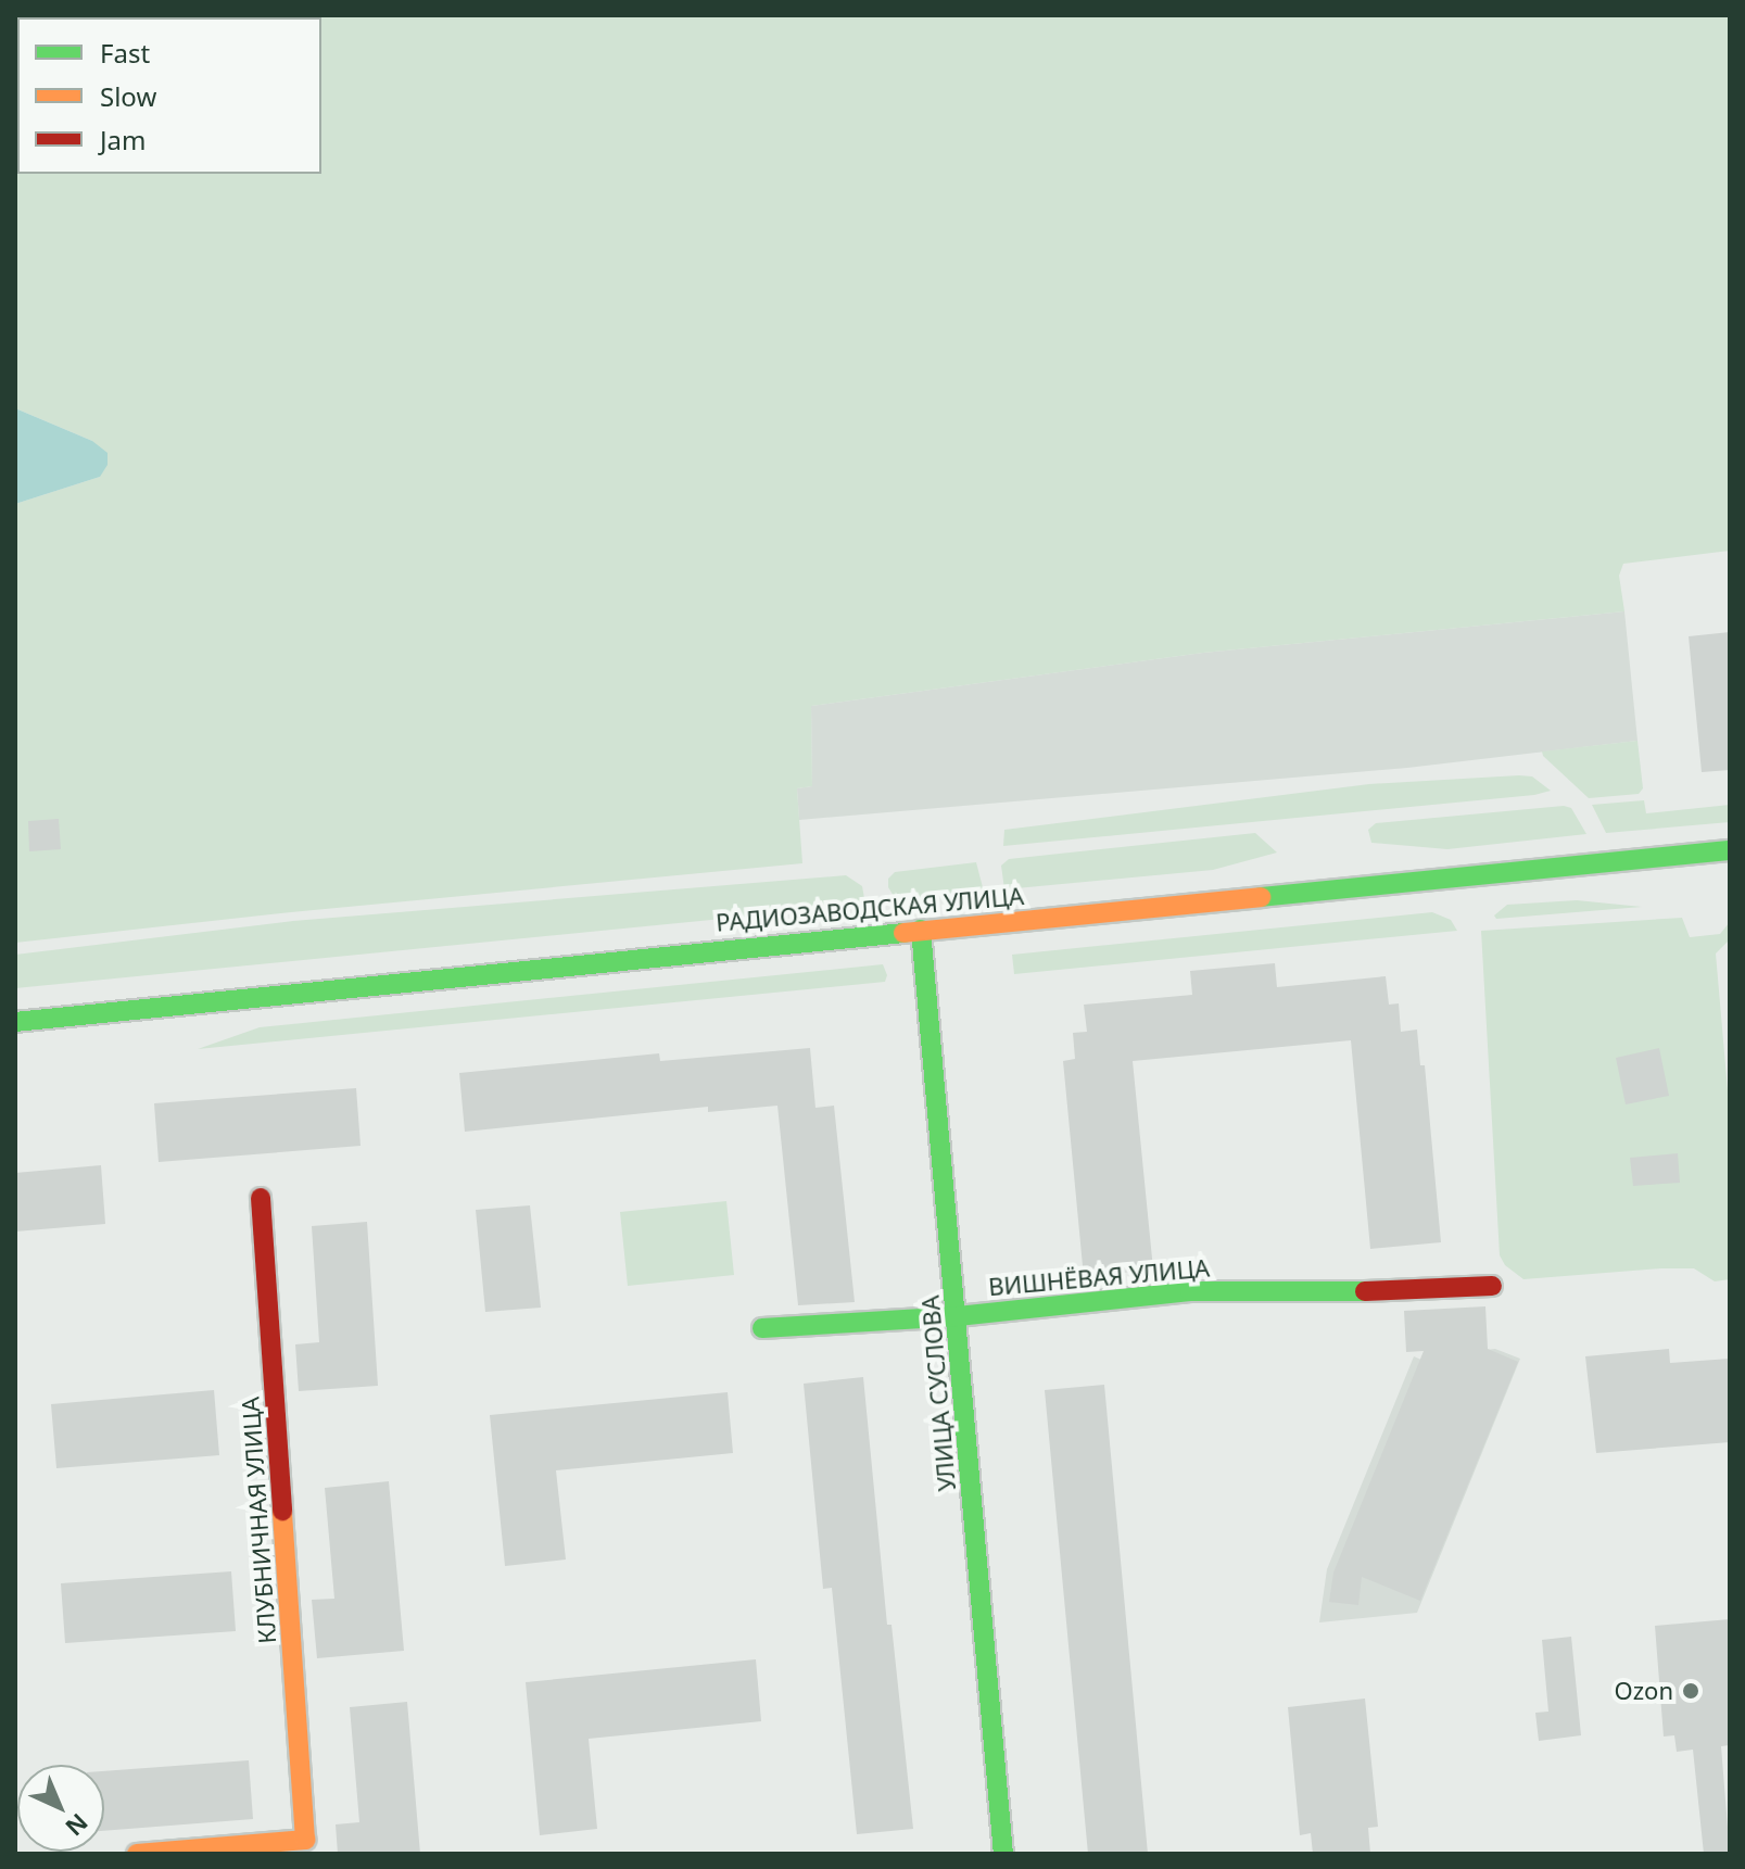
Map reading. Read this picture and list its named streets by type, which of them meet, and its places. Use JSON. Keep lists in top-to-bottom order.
{
  "streets": {
    "street": [
      "РАДИОЗАВОДСКАЯ УЛИЦА",
      "ВИШНЁВАЯ УЛИЦА",
      "УЛИЦА СУСЛОВА",
      "КЛУБНИЧНАЯ УЛИЦА"
    ]
  },
  "crossings": [
    ["РАДИОЗАВОДСКАЯ УЛИЦА", "УЛИЦА СУСЛОВА"],
    ["ВИШНЁВАЯ УЛИЦА", "УЛИЦА СУСЛОВА"]
  ],
  "places": ["Ozon"],
  "legend": ["Fast", "Slow", "Jam"],
  "north": "bottom right"
}
